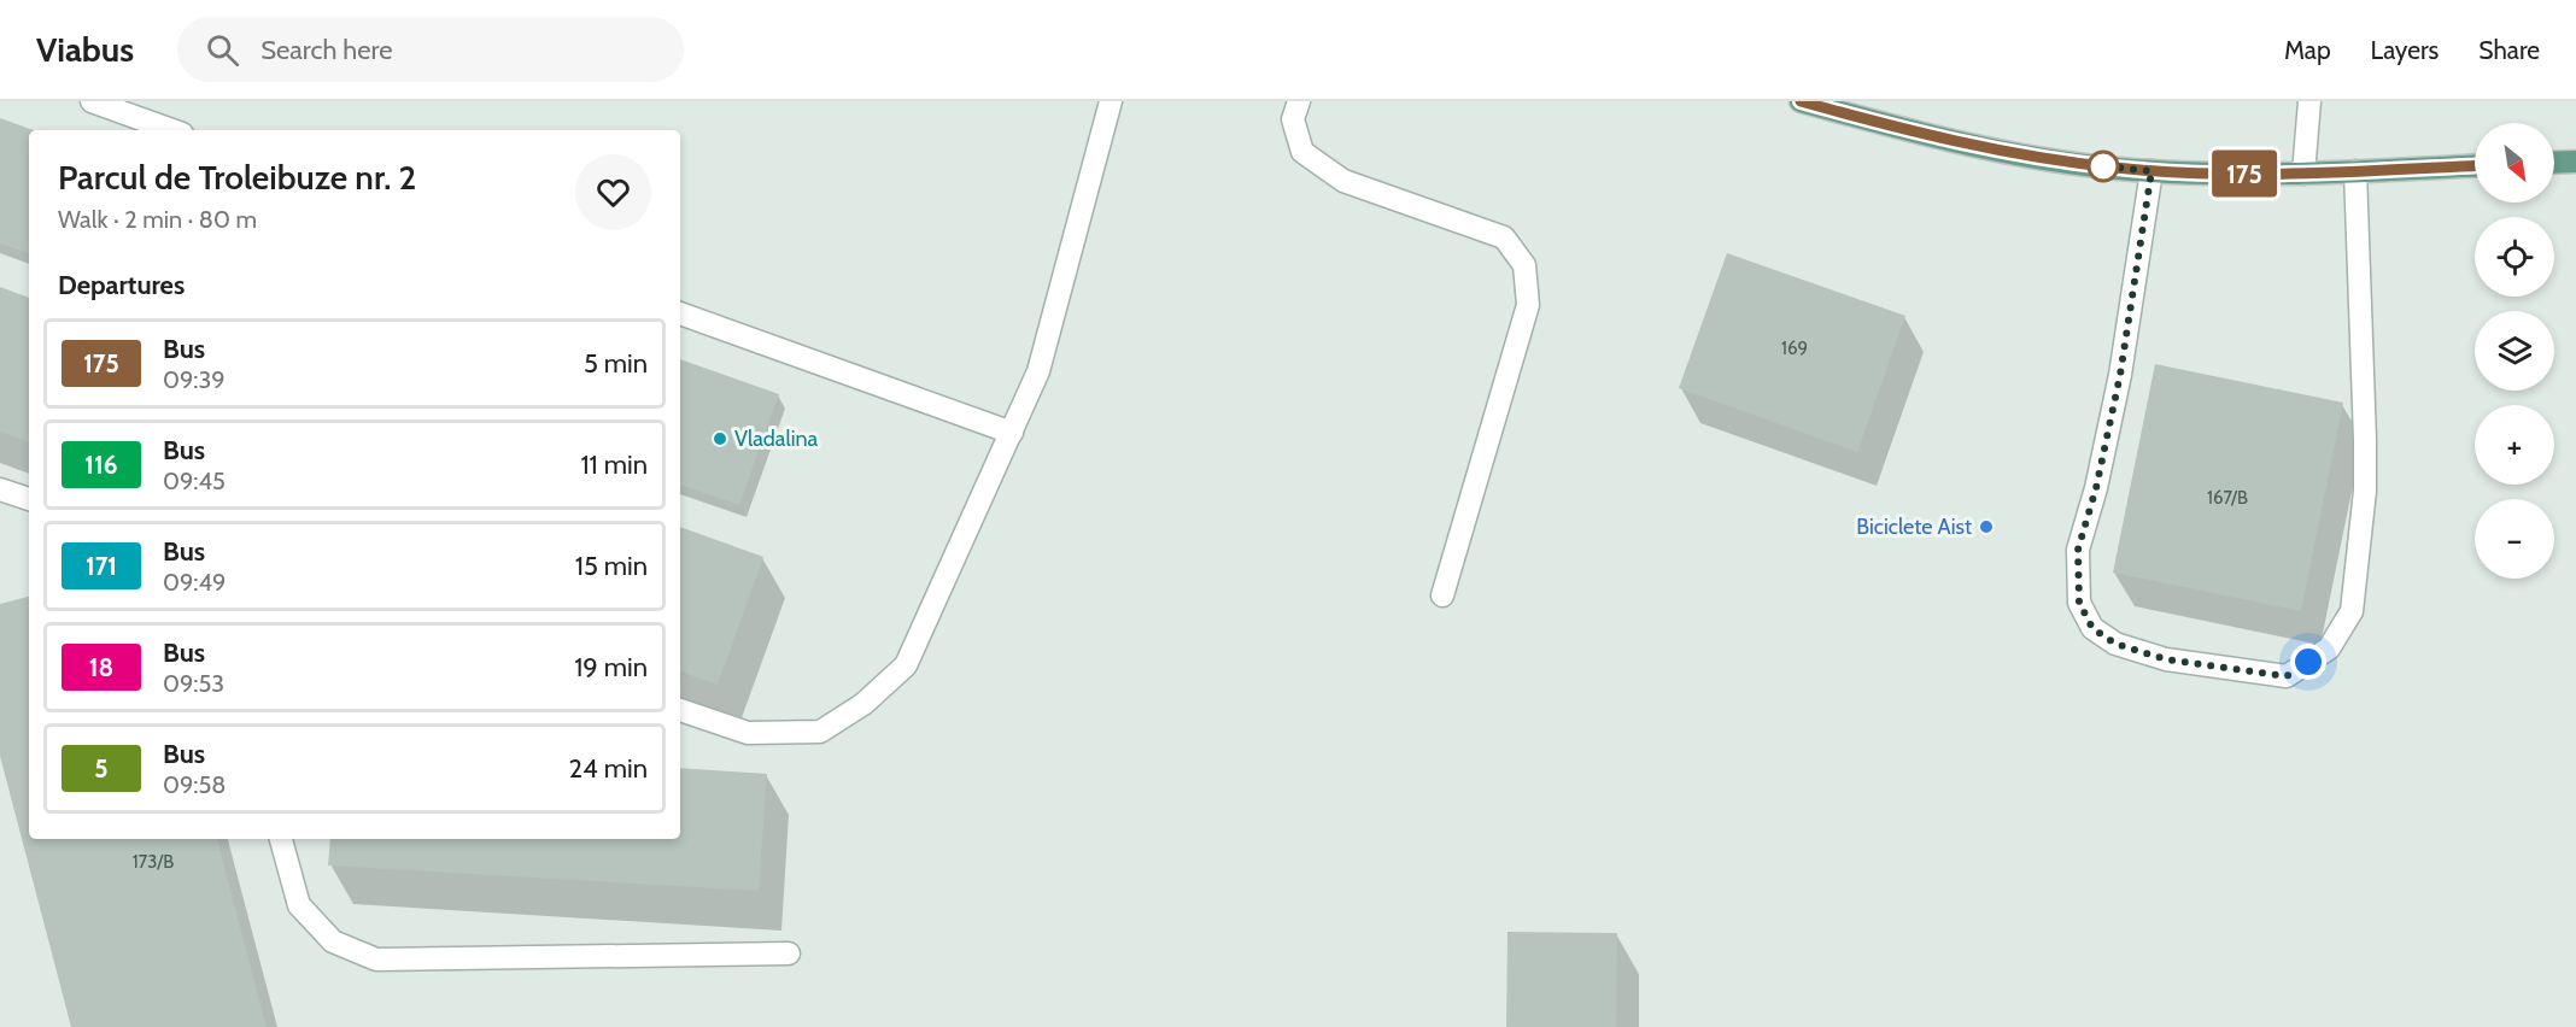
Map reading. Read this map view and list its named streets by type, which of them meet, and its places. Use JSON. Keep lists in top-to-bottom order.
{
  "places": ["Vladalina", "Biciclete Aist"],
  "lines": ["bus line 175"],
  "house_numbers": ["169", "167/B", "173/B"],
  "north": "bottom right",
  "page": {
    "header": "Viabus",
    "search": "Search here",
    "nav": ["Map", "Layers", "Share"],
    "on_map": "175",
    "map_buttons": ["+", "−"],
    "heading": [
      ["Parcul de Troleibuze nr. 2", "Walk · 2 min · 80 m"],
      "Departures"
    ],
    "list": [
      {
        "mark": "175",
        "name": "Bus",
        "note": "09:39",
        "value": "5 min"
      },
      {
        "mark": "116",
        "name": "Bus",
        "note": "09:45",
        "value": "11 min"
      },
      {
        "mark": "171",
        "name": "Bus",
        "note": "09:49",
        "value": "15 min"
      },
      {
        "mark": "18",
        "name": "Bus",
        "note": "09:53",
        "value": "19 min"
      },
      {
        "mark": "5",
        "name": "Bus",
        "note": "09:58",
        "value": "24 min"
      }
    ]
  }
}
